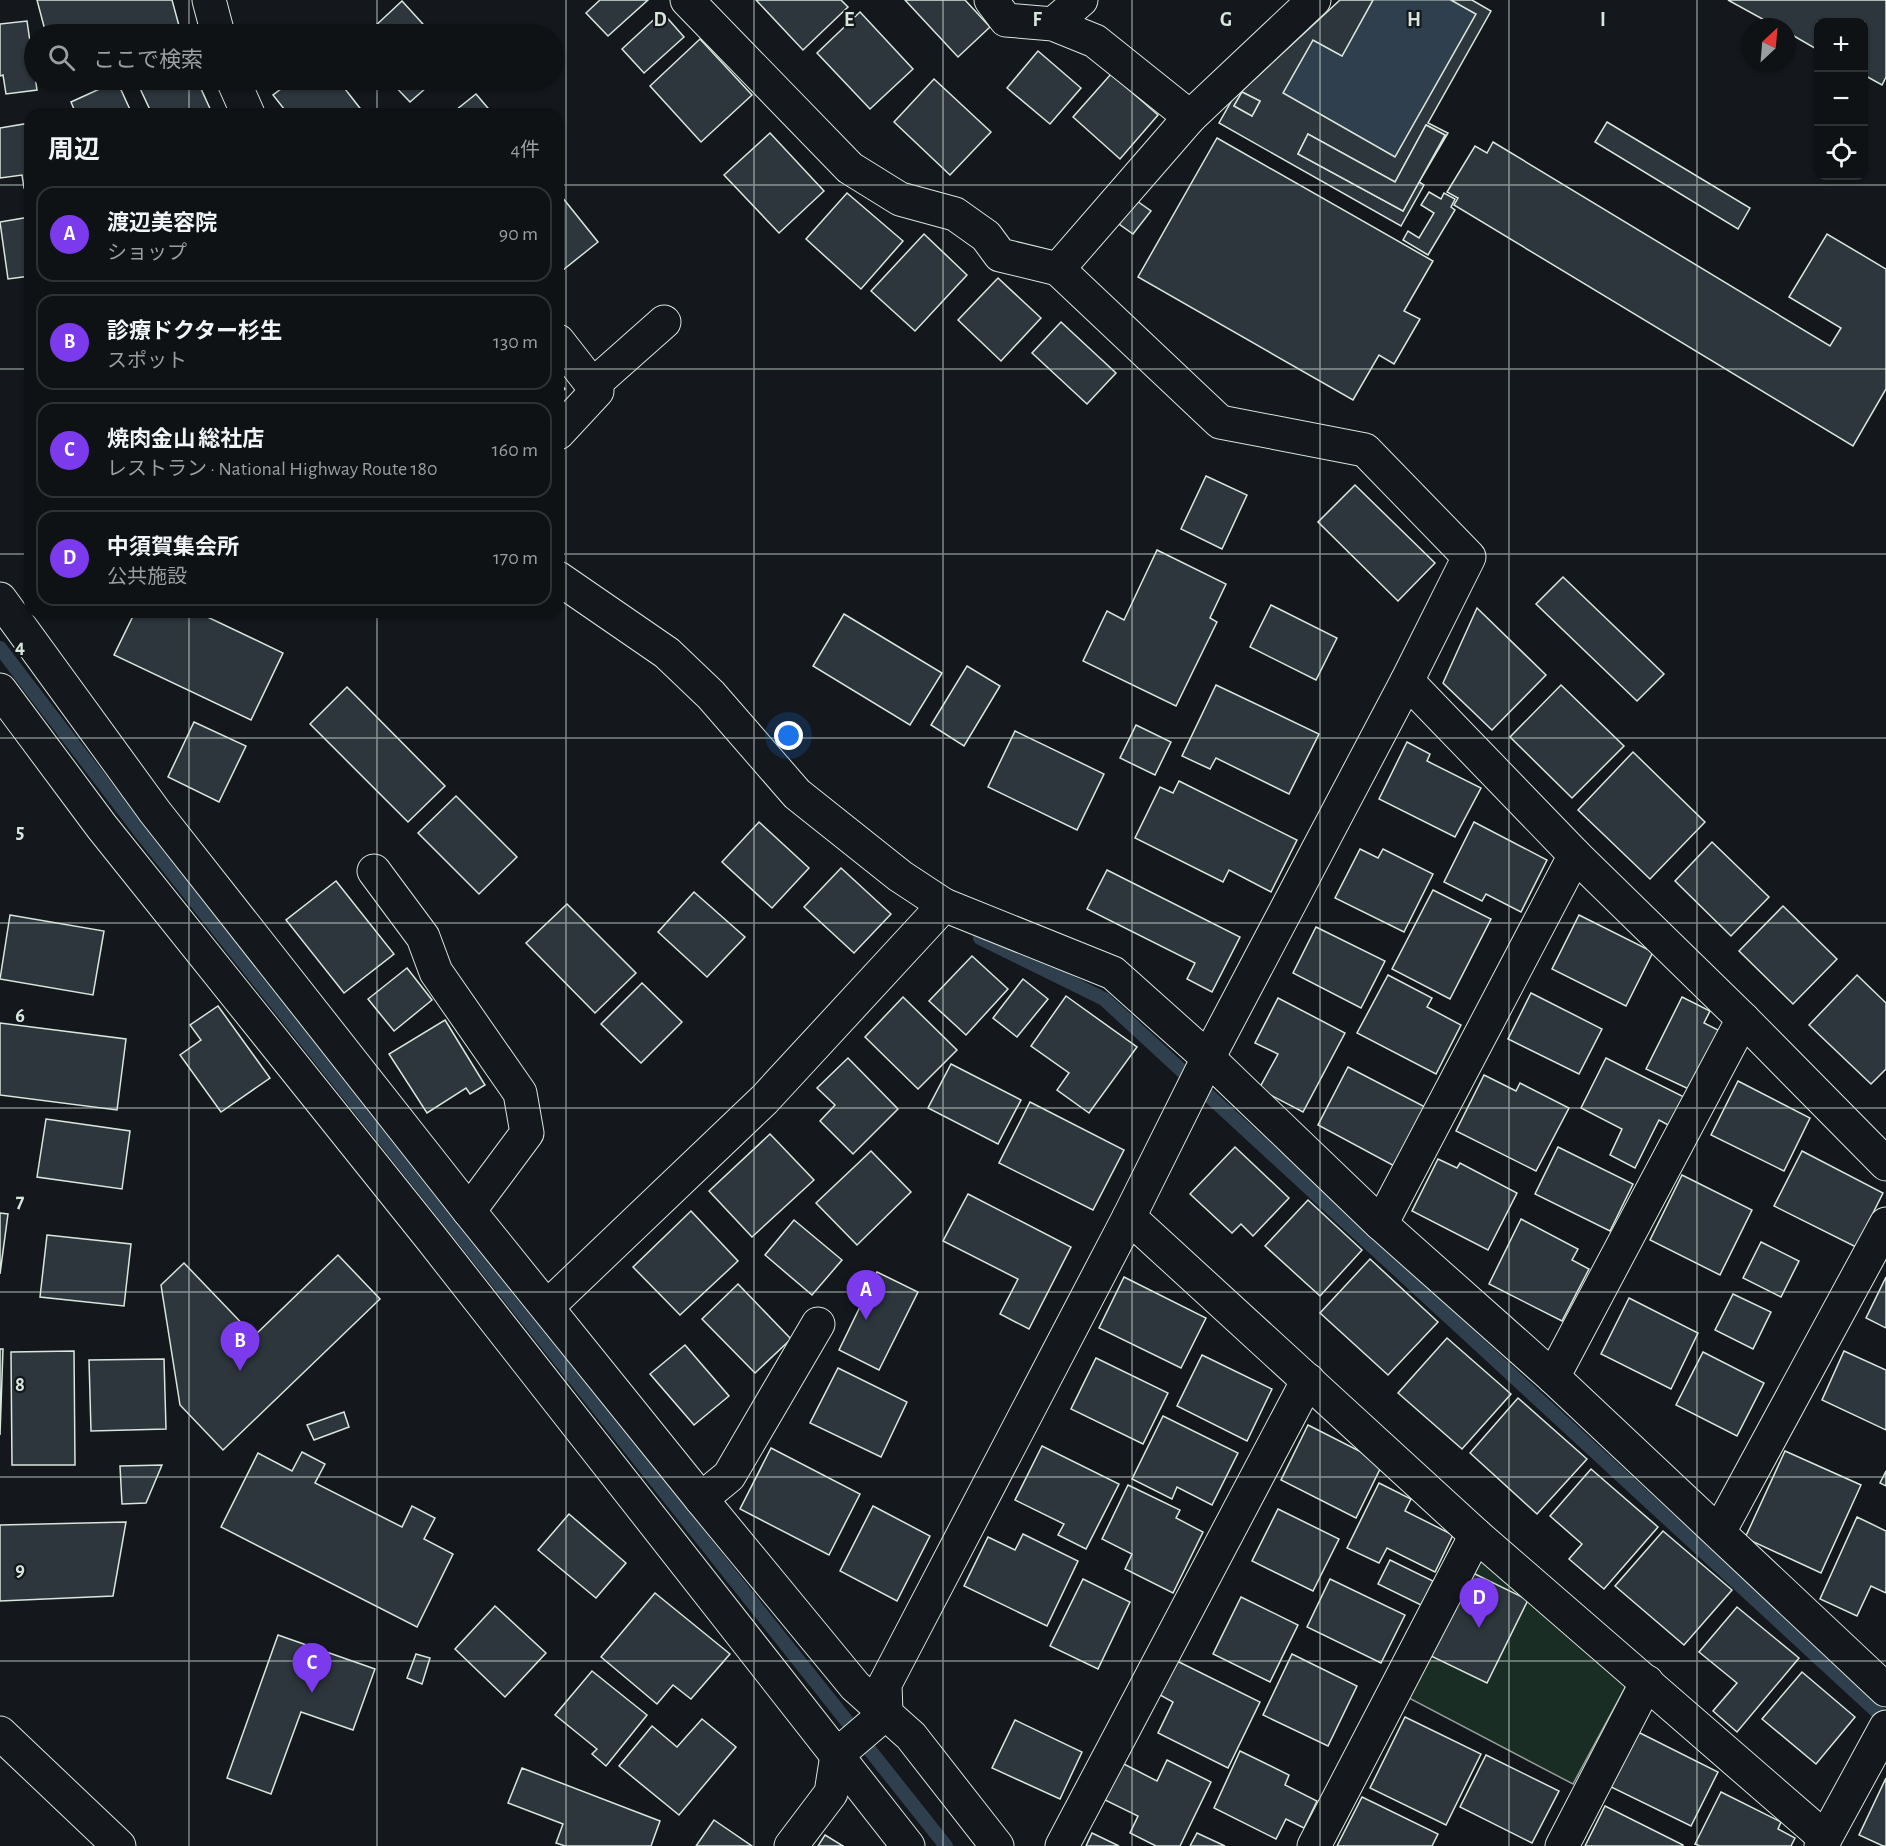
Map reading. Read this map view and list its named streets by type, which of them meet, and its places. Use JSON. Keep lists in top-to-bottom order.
{
  "north": "top right",
  "page": {
    "map_buttons": ["+", "−"],
    "search": "ここで検索",
    "heading": ["周辺", "4件"],
    "list": [
      {
        "mark": "A",
        "name": "渡辺美容院",
        "note": "ショップ",
        "value": "90 m"
      },
      {
        "mark": "B",
        "name": "診療ドクター杉生",
        "note": "スポット",
        "value": "130 m"
      },
      {
        "mark": "C",
        "name": "焼肉金山 総社店",
        "note": "レストラン · National Highway Route 180",
        "value": "160 m"
      },
      {
        "mark": "D",
        "name": "中須賀集会所",
        "note": "公共施設",
        "value": "170 m"
      }
    ],
    "pins": [
      "A",
      "B",
      "D",
      "C"
    ]
  },
  "grid": {
    "columns": [
      "D",
      "E",
      "F",
      "G",
      "H",
      "I"
    ],
    "rows": [
      "4",
      "5",
      "6",
      "7",
      "8",
      "9"
    ]
  }
}
